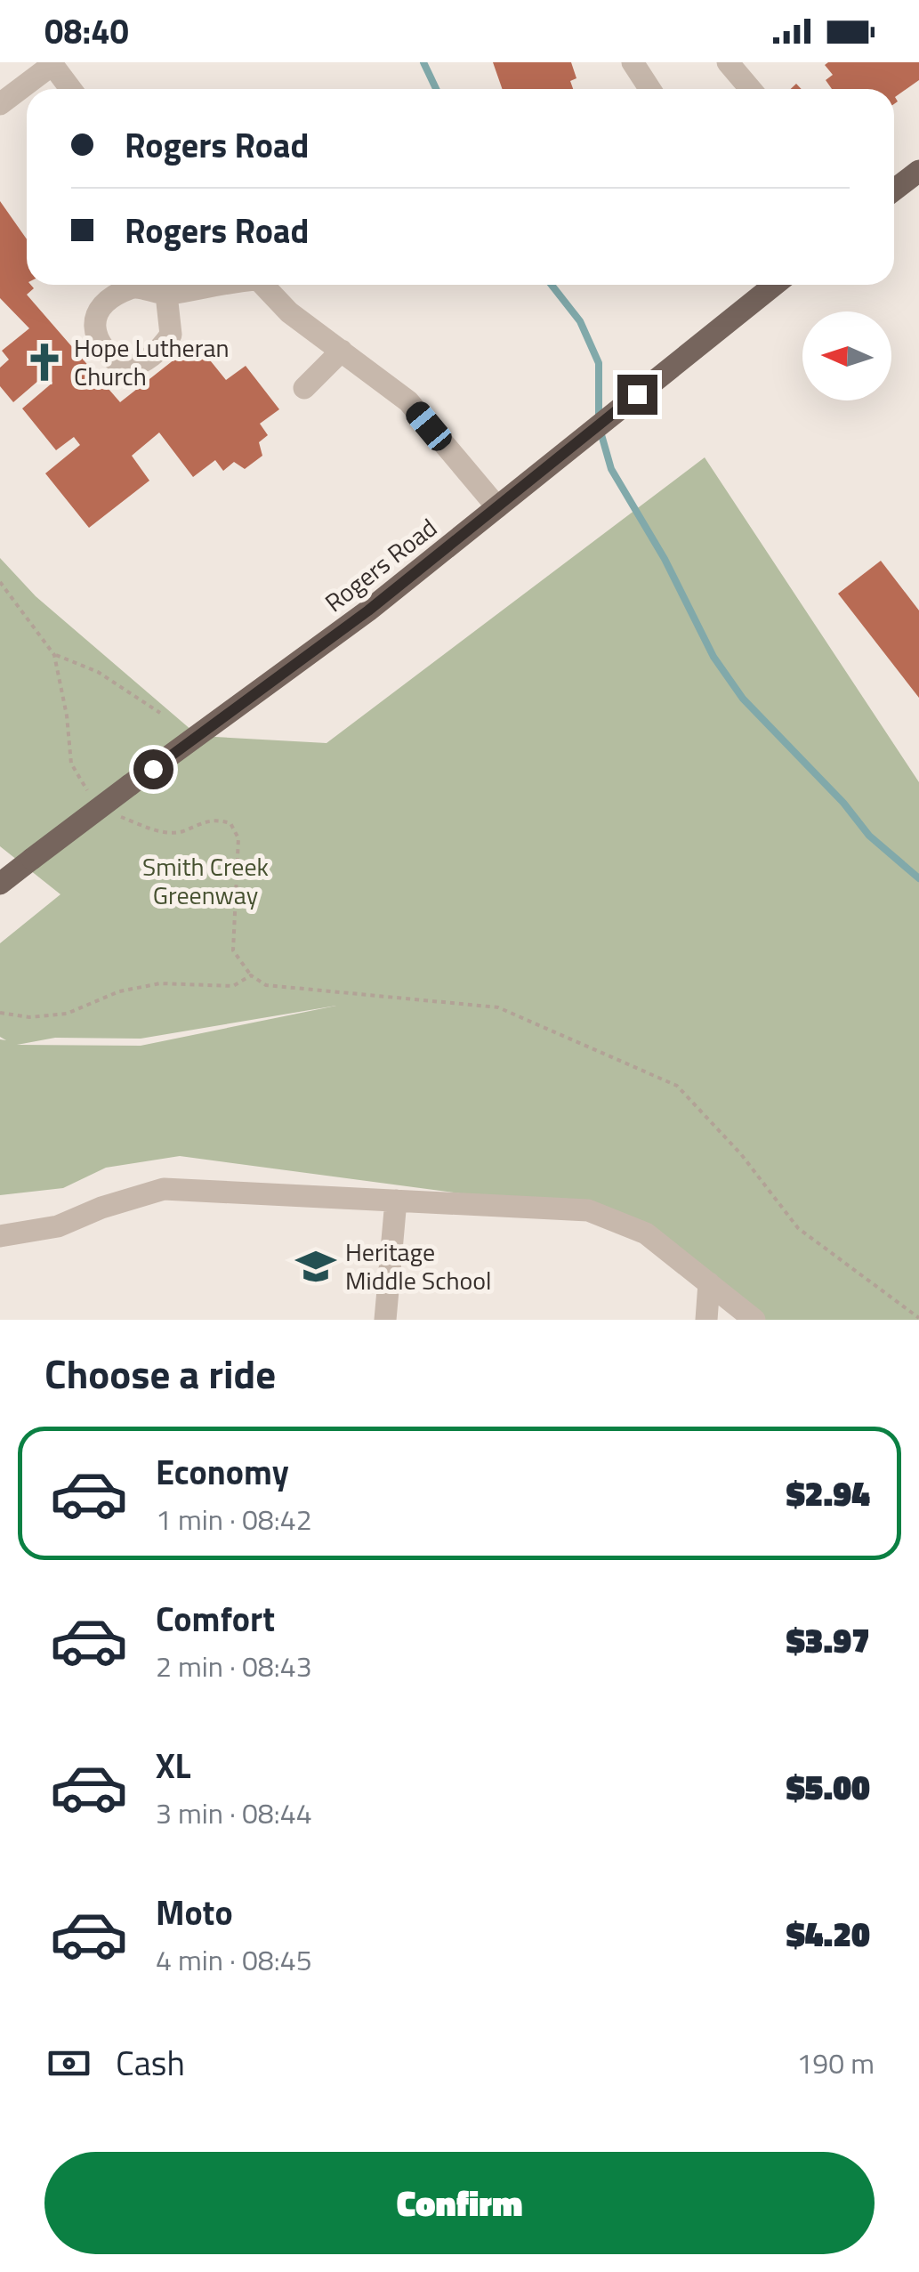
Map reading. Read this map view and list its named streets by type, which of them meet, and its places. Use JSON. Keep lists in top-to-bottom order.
{
  "streets": {
    "main road": ["Rogers Road"]
  },
  "parks": ["Smith Creek Greenway"],
  "places": {
    "church": ["Hope Lutheran Church"],
    "school or university": ["Heritage Middle School"]
  },
  "north": "left",
  "page": {
    "status": "08:40",
    "banner": ["Rogers Road", "Rogers Road"],
    "heading": "Choose a ride",
    "list": [
      {
        "name": "Economy",
        "note": "1 min · 08:42",
        "value": "$2.94"
      },
      {
        "name": "Comfort",
        "note": "2 min · 08:43",
        "value": "$3.97"
      },
      {
        "name": "XL",
        "note": "3 min · 08:44",
        "value": "$5.00"
      },
      {
        "name": "Moto",
        "note": "4 min · 08:45",
        "value": "$4.20"
      }
    ],
    "pay": ["Cash", "190 m"],
    "buttons": "Confirm"
  }
}
